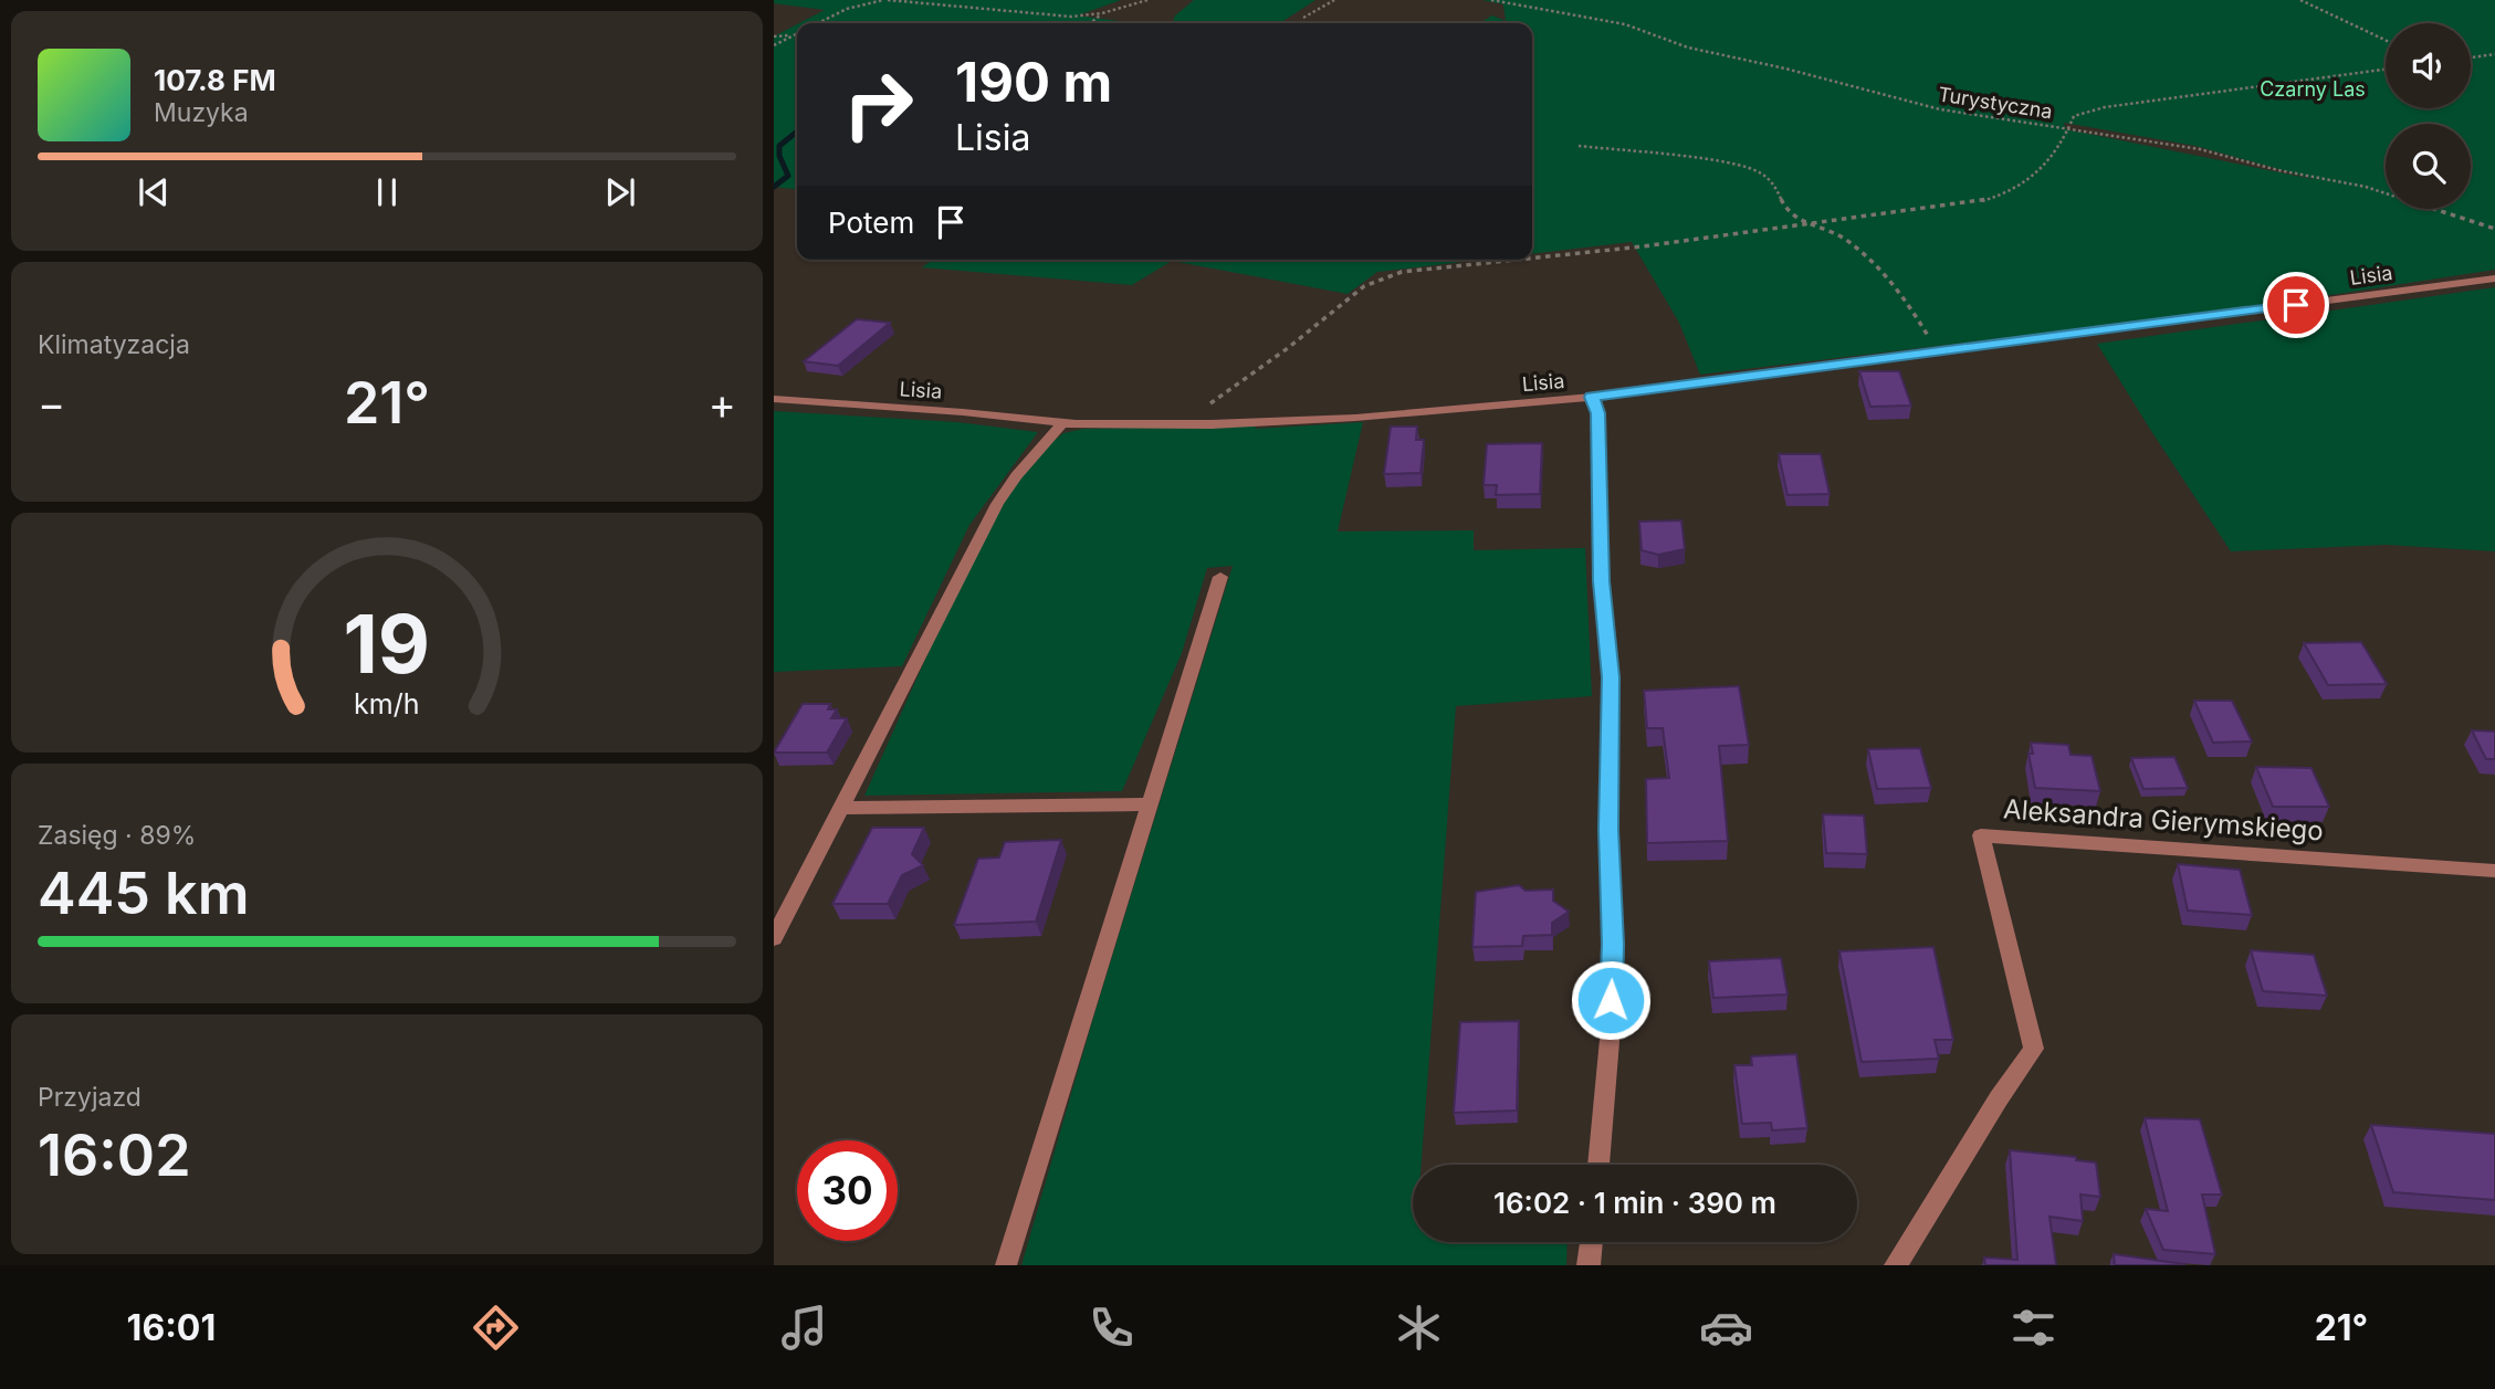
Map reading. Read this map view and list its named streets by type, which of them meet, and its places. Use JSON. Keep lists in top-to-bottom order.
{
  "streets": {
    "street": ["Lisia", "Aleksandra Gierymskiego"],
    "path": ["Turystyczna"]
  },
  "parks": ["Czarny Las"],
  "page": {
    "turn": ["190 m", "Lisia"],
    "song": ["107.8 FM", "Muzyka"],
    "then": "Potem",
    "tile": [
      "Klimatyzacja",
      ["Zasięg · 89%", "445 km"],
      ["Przyjazd", "16:02"]
    ],
    "heat": ["−", "21°", "+"],
    "limit": "30",
    "trip": "16:02 · 1 min · 390 m",
    "tabs": ["16:01", "21°"],
    "gauge": ["19", "km/h"]
  }
}
